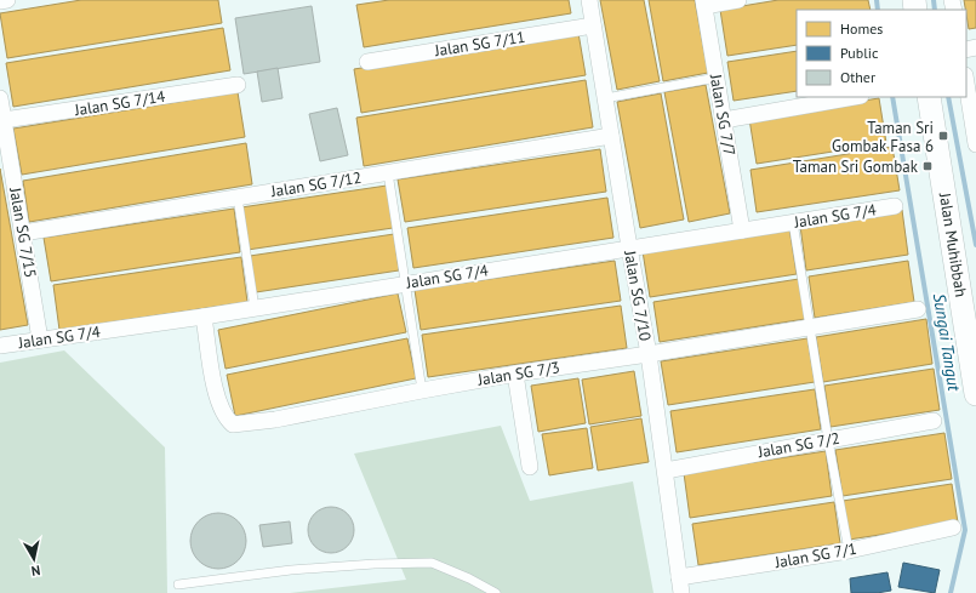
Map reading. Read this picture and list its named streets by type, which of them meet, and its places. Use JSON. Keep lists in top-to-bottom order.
{
  "streets": {
    "street": [
      "Jalan SG 7/11",
      "Jalan SG 7/14",
      "Jalan SG 7/7",
      "Jalan SG 7/12",
      "Jalan SG 7/4",
      "Jalan SG 7/15",
      "Jalan Muhibbah",
      "Jalan SG 7/10",
      "Jalan SG 7/3",
      "Jalan SG 7/2",
      "Jalan SG 7/1"
    ]
  },
  "crossings": [
    ["Jalan SG 7/11", "Jalan SG 7/10"],
    ["Jalan SG 7/14", "Jalan SG 7/15"],
    ["Jalan SG 7/7", "Jalan SG 7/4"],
    ["Jalan SG 7/12", "Jalan SG 7/15"],
    ["Jalan SG 7/12", "Jalan SG 7/10"],
    ["Jalan SG 7/4", "Jalan SG 7/15"],
    ["Jalan SG 7/4", "Jalan SG 7/10"],
    ["Jalan SG 7/4", "Jalan SG 7/3"],
    ["Jalan SG 7/10", "Jalan SG 7/3"],
    ["Jalan SG 7/10", "Jalan SG 7/2"],
    ["Jalan SG 7/10", "Jalan SG 7/1"]
  ],
  "water": ["Sungai Tangut"],
  "places": {
    "transit": ["Taman Sri Gombak Fasa 6", "Taman Sri Gombak"]
  },
  "legend": ["Homes", "Public", "Other"],
  "north": "bottom"
}
